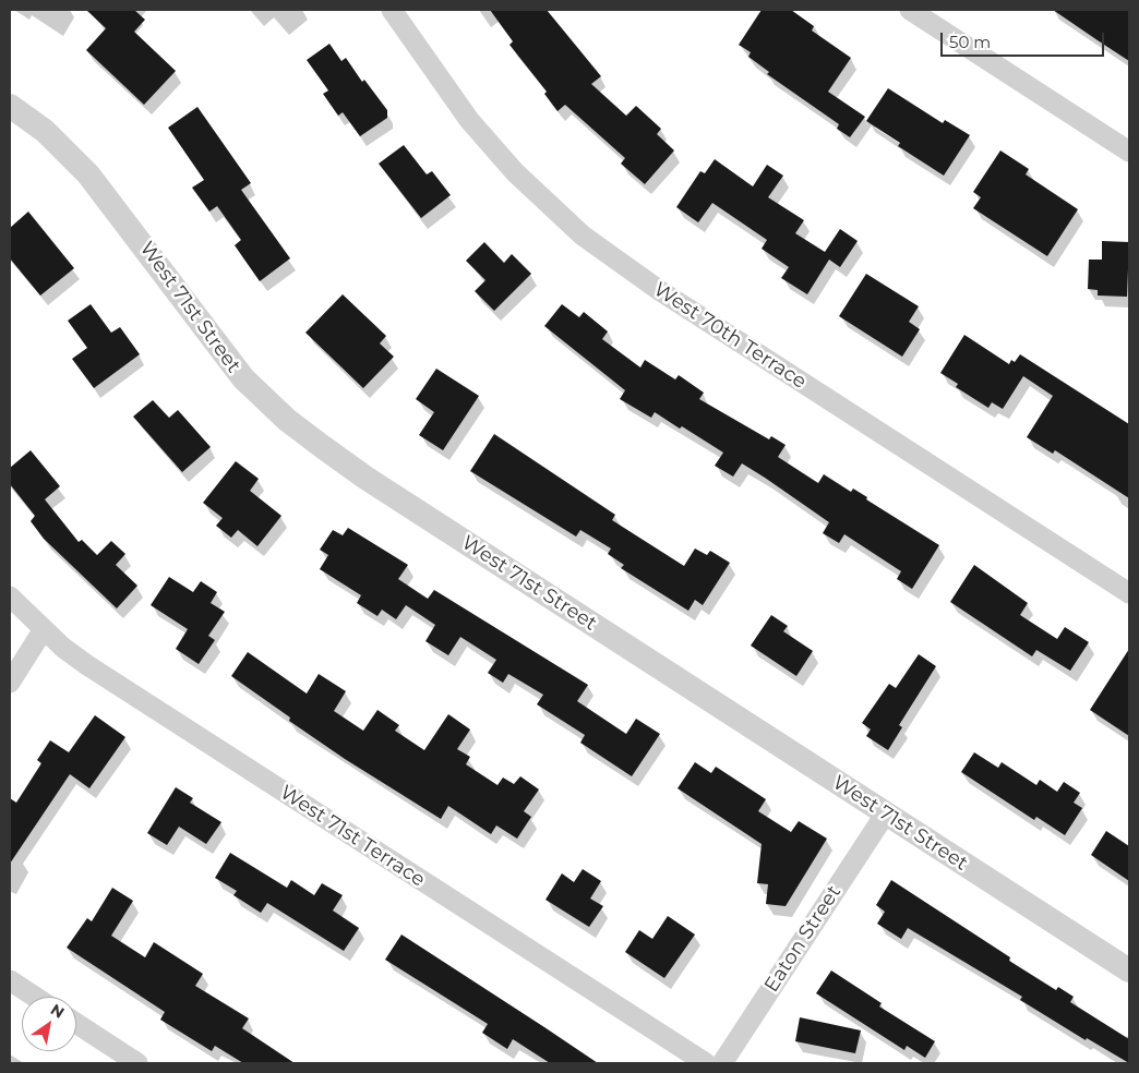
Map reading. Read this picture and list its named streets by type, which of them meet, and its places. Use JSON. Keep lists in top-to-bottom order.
{
  "streets": {
    "street": [
      "West 71st Street",
      "West 70th Terrace",
      "West 71st Terrace",
      "Eaton Street"
    ]
  },
  "crossings": [
    ["West 71st Street", "Eaton Street"]
  ],
  "scale_bar": "50 m",
  "north": "top right"
}
